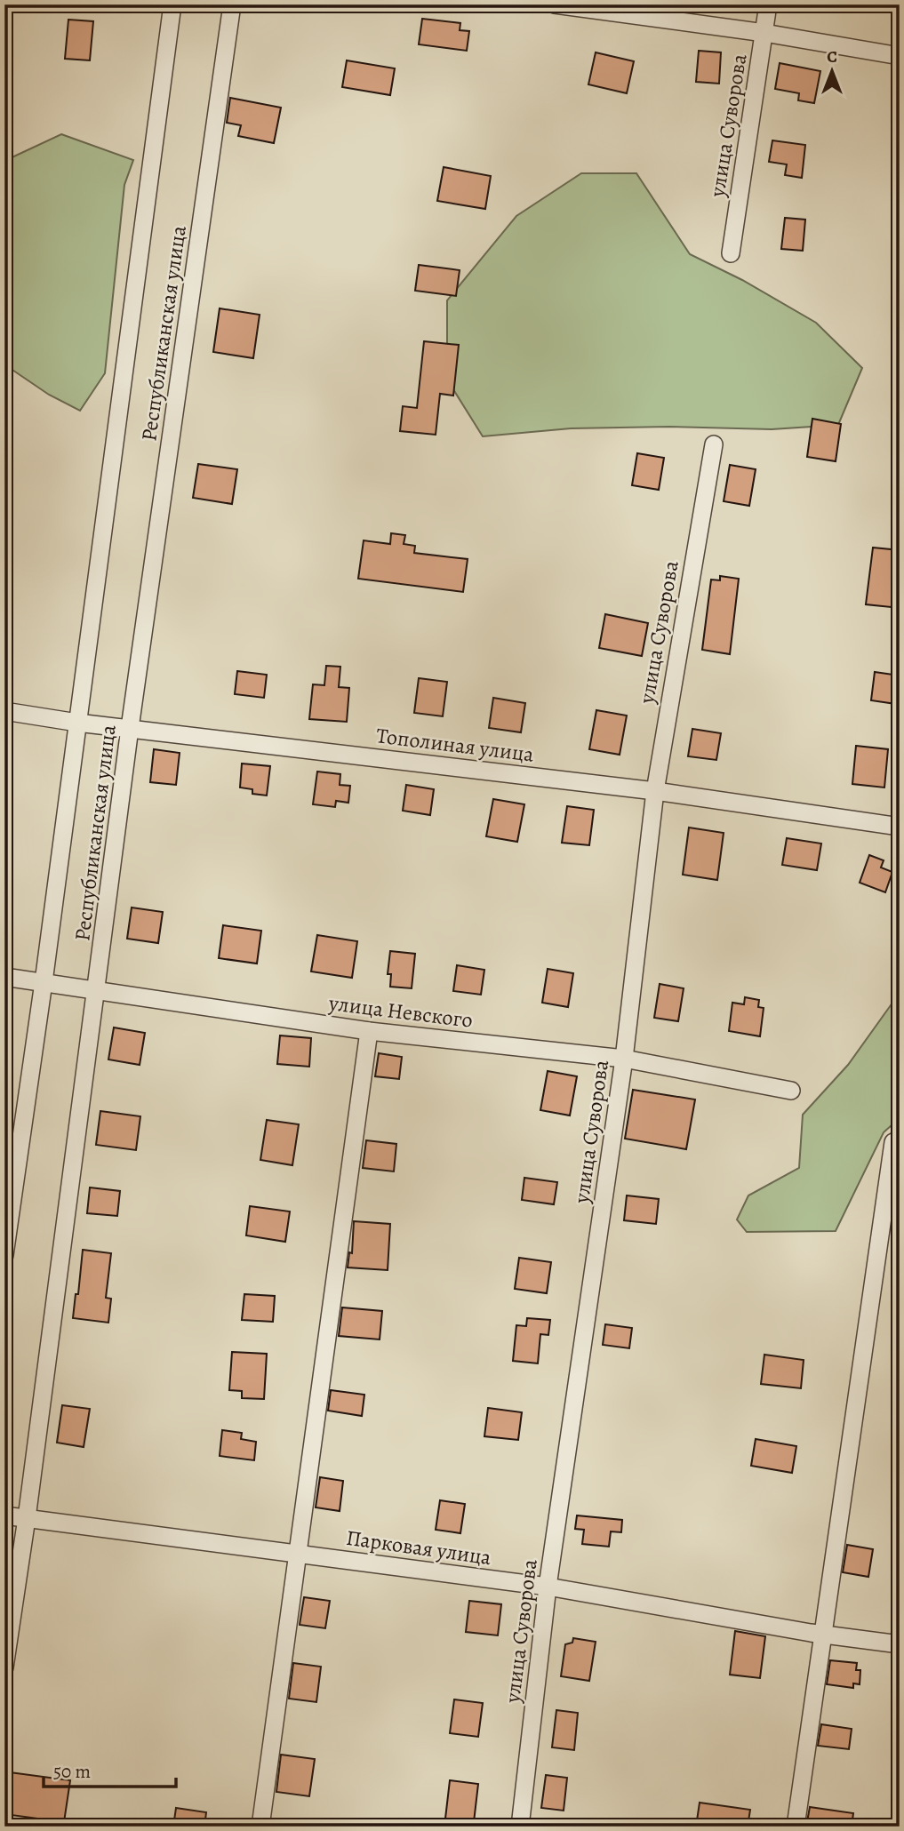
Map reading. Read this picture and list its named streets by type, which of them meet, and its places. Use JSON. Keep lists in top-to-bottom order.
{
  "streets": {
    "street": [
      "улица Суворова",
      "Республиканская улица",
      "Тополиная улица",
      "улица Невского",
      "Парковая улица"
    ]
  },
  "crossings": [
    ["улица Суворова", "Тополиная улица"],
    ["улица Суворова", "улица Невского"],
    ["улица Суворова", "Парковая улица"],
    ["Республиканская улица", "Тополиная улица"],
    ["Республиканская улица", "улица Невского"],
    ["Республиканская улица", "Парковая улица"]
  ],
  "scale_bar": "50 m",
  "north": "top"
}
